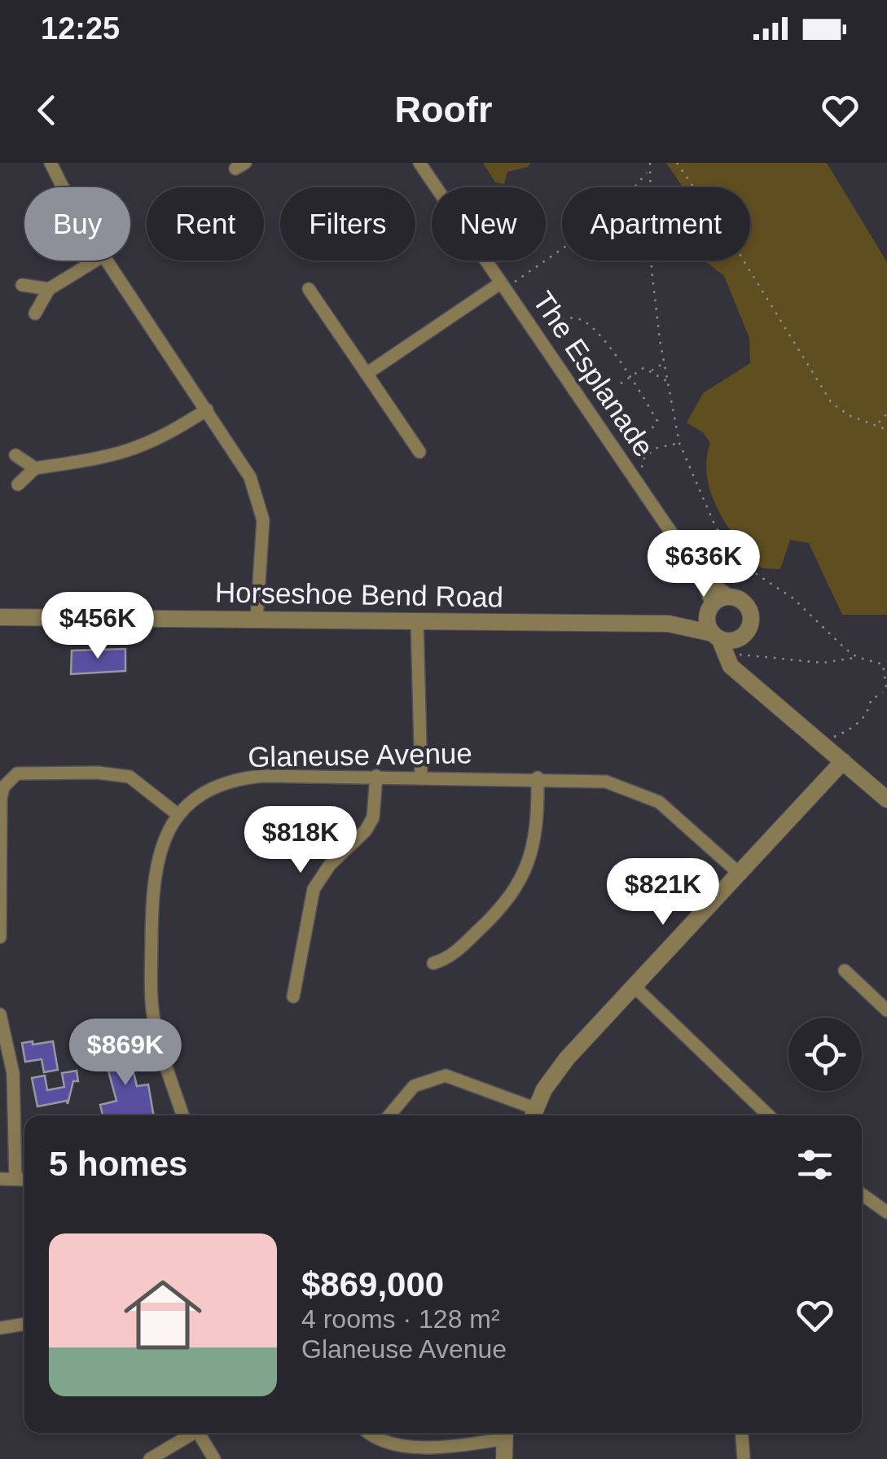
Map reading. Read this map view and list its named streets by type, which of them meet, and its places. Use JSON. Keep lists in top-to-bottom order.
{
  "streets": {
    "street": ["The Esplanade", "Horseshoe Bend Road", "Glaneuse Avenue"]
  },
  "crossings": [
    ["The Esplanade", "Horseshoe Bend Road"]
  ],
  "page": {
    "status": "12:25",
    "header": "Roofr",
    "chip": [
      "Buy",
      "Rent",
      "Filters",
      "New",
      "Apartment"
    ],
    "price": [
      "$636K",
      "$456K",
      "$818K",
      "$821K",
      "$869K"
    ],
    "heading": "5 homes",
    "list": [
      {
        "name": "$869,000",
        "note": "4 rooms · 128 m² · Glaneuse Avenue"
      }
    ]
  }
}
